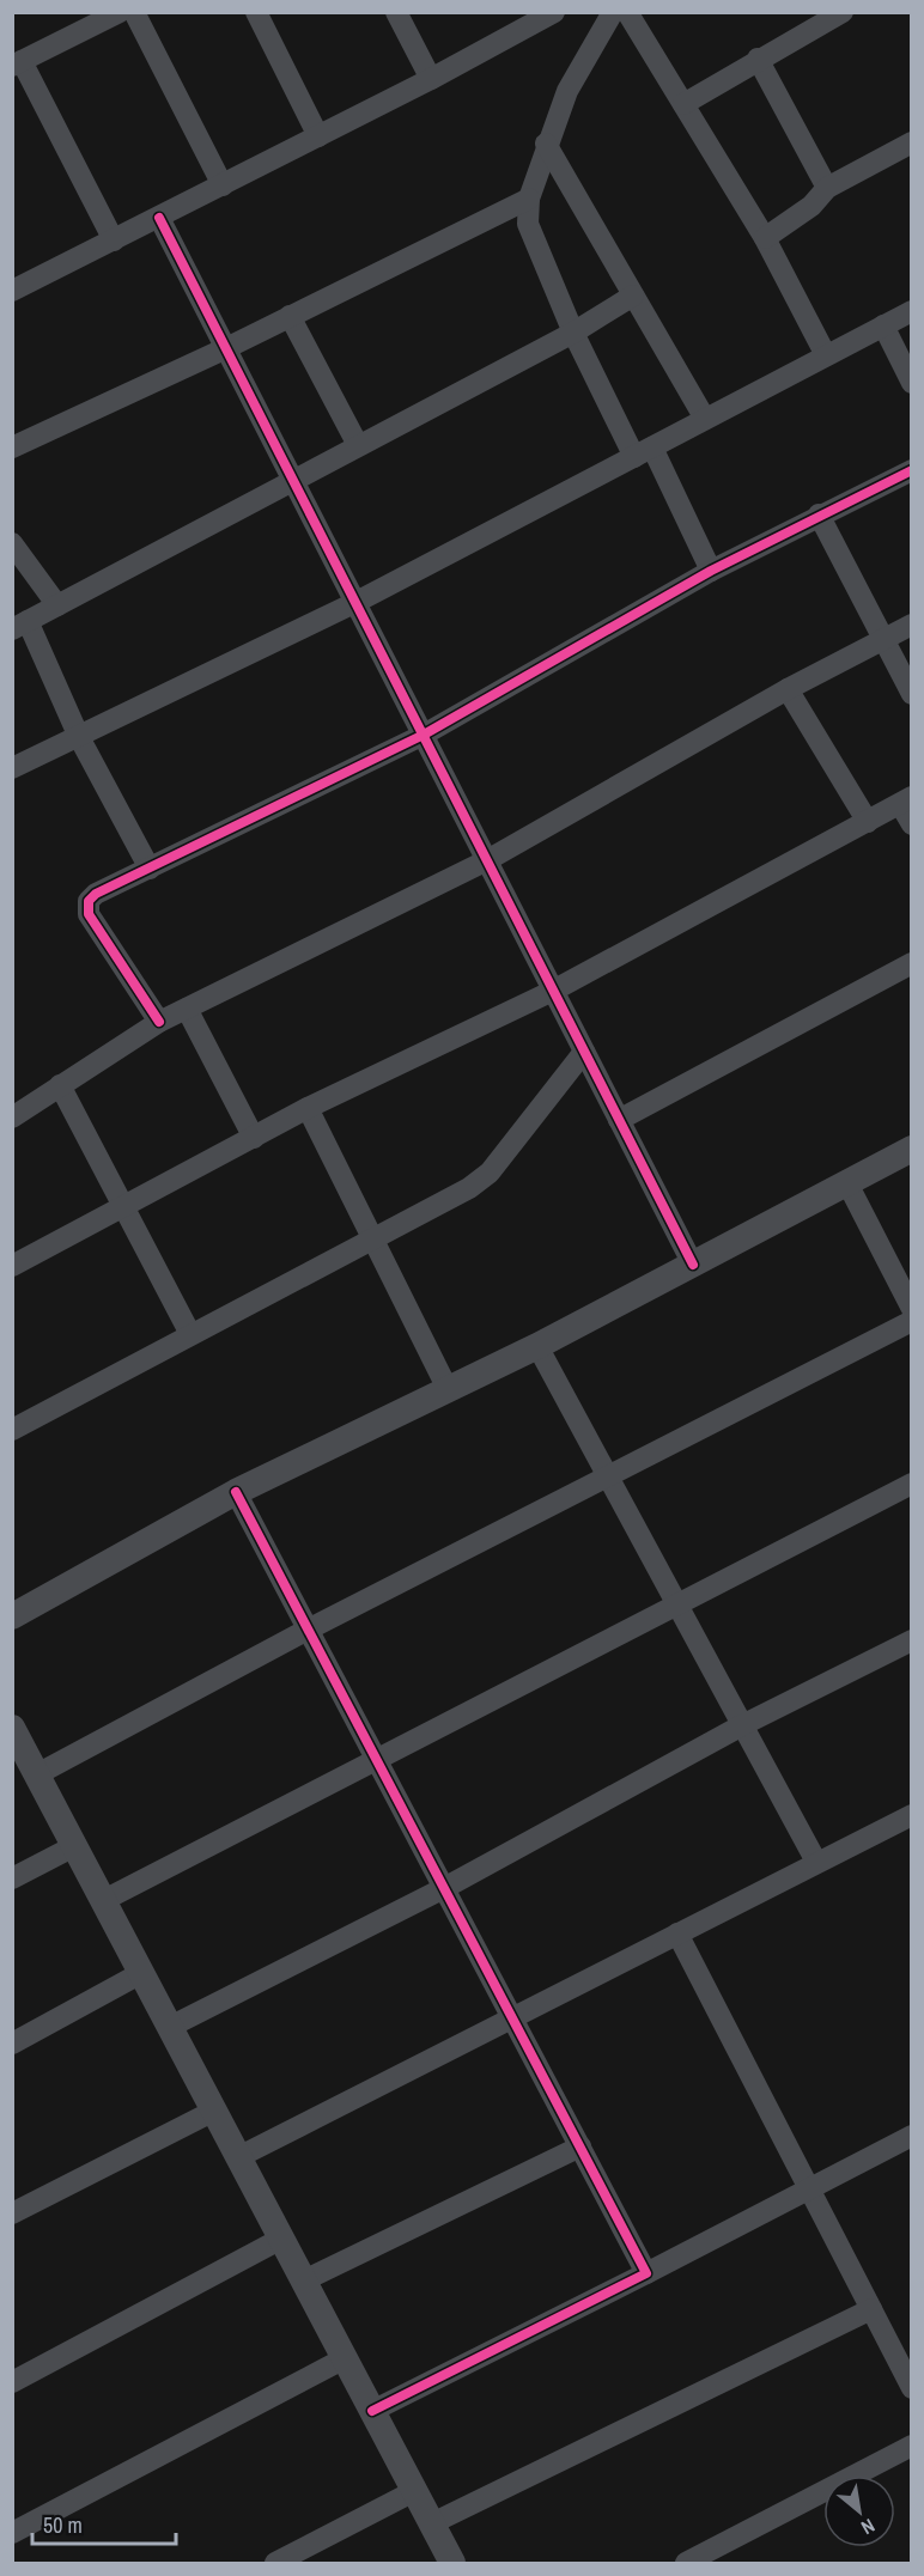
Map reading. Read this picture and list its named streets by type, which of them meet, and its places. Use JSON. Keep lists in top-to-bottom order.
{
  "scale_bar": "50 m",
  "north": "bottom right"
}
